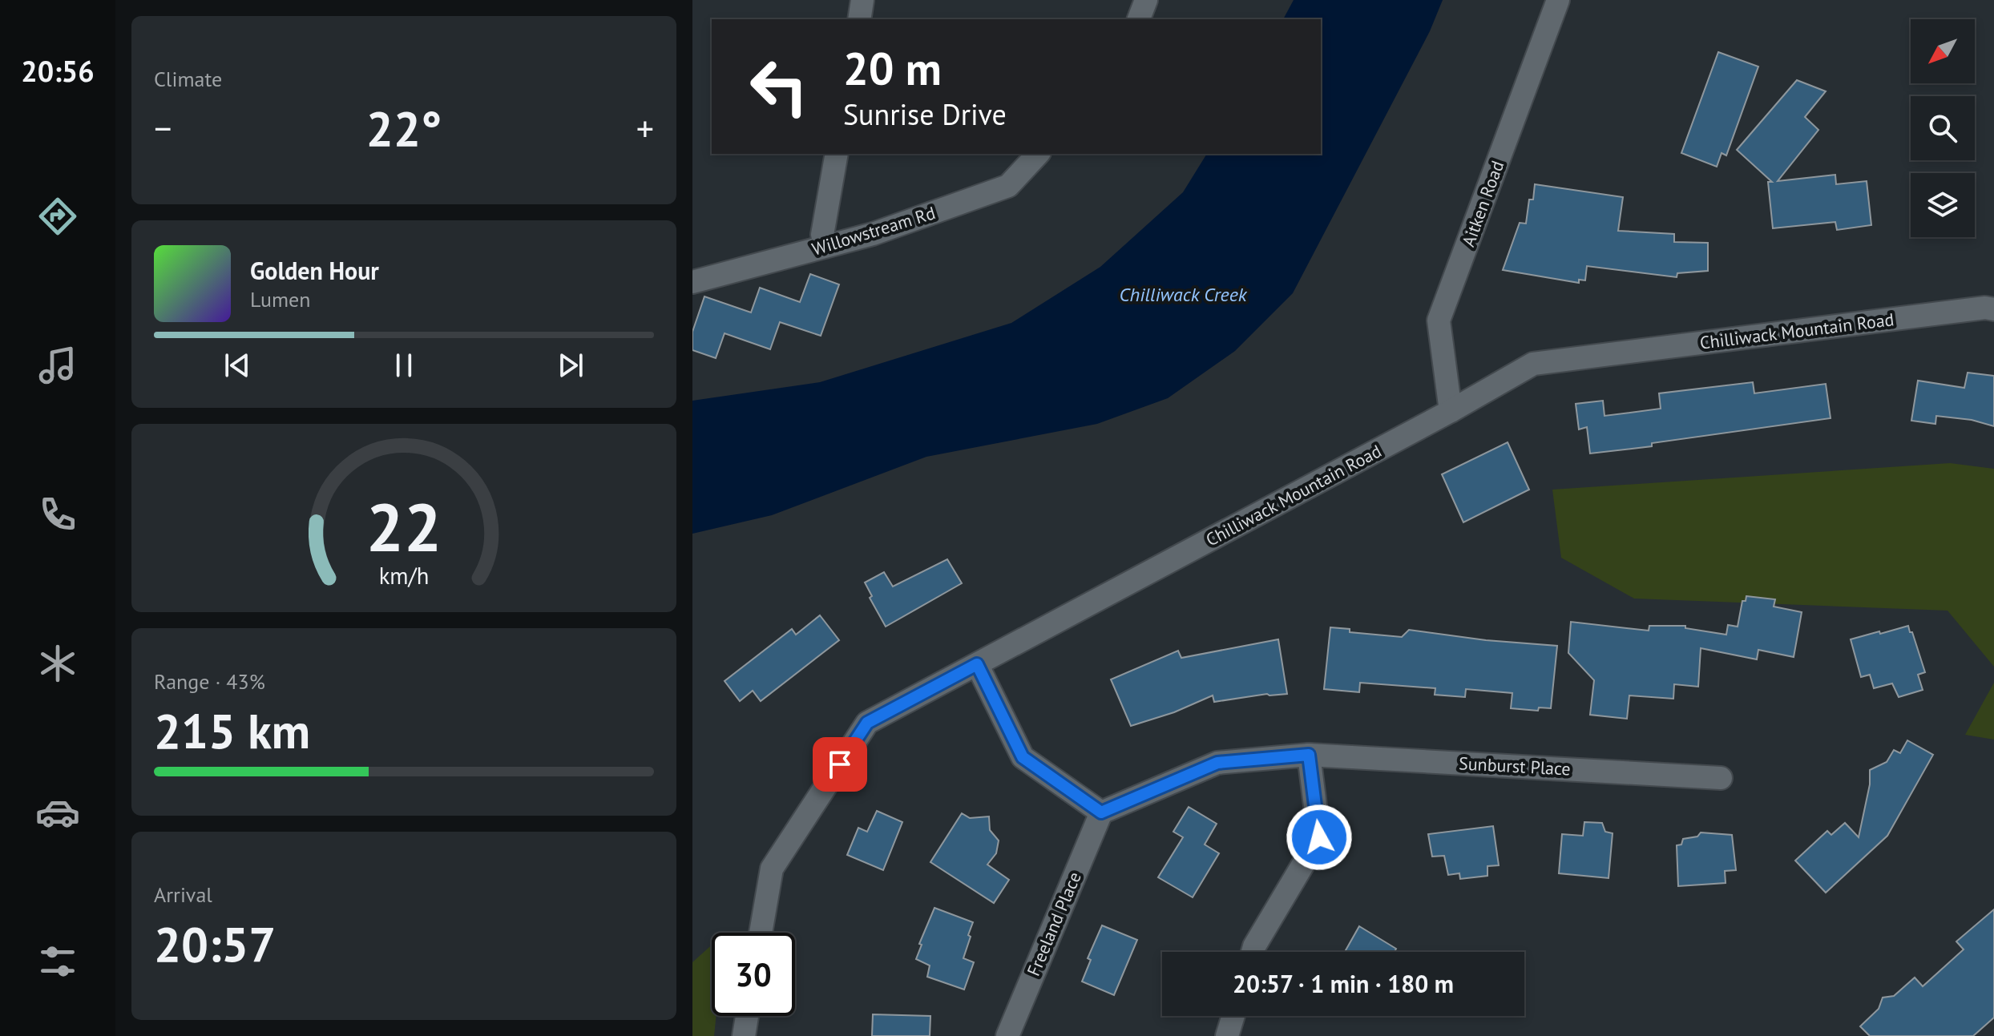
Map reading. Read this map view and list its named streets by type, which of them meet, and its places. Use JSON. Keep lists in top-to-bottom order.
{
  "streets": {
    "street": [
      "Aitken Road",
      "Willowstream Rd",
      "Chilliwack Mountain Road",
      "Sunburst Place",
      "Freeland Place"
    ]
  },
  "crossings": [
    ["Aitken Road", "Chilliwack Mountain Road"],
    ["Sunburst Place", "Freeland Place"]
  ],
  "water": ["Chilliwack Creek"],
  "north": "bottom left",
  "page": {
    "tabs": "20:56",
    "tile": [
      "Climate",
      ["Range · 43%", "215 km"],
      ["Arrival", "20:57"]
    ],
    "turn": ["20 m", "Sunrise Drive"],
    "heat": ["−", "22°", "+"],
    "song": ["Golden Hour", "Lumen"],
    "limit": "30",
    "trip": "20:57 · 1 min · 180 m",
    "gauge": ["22", "km/h"]
  }
}
